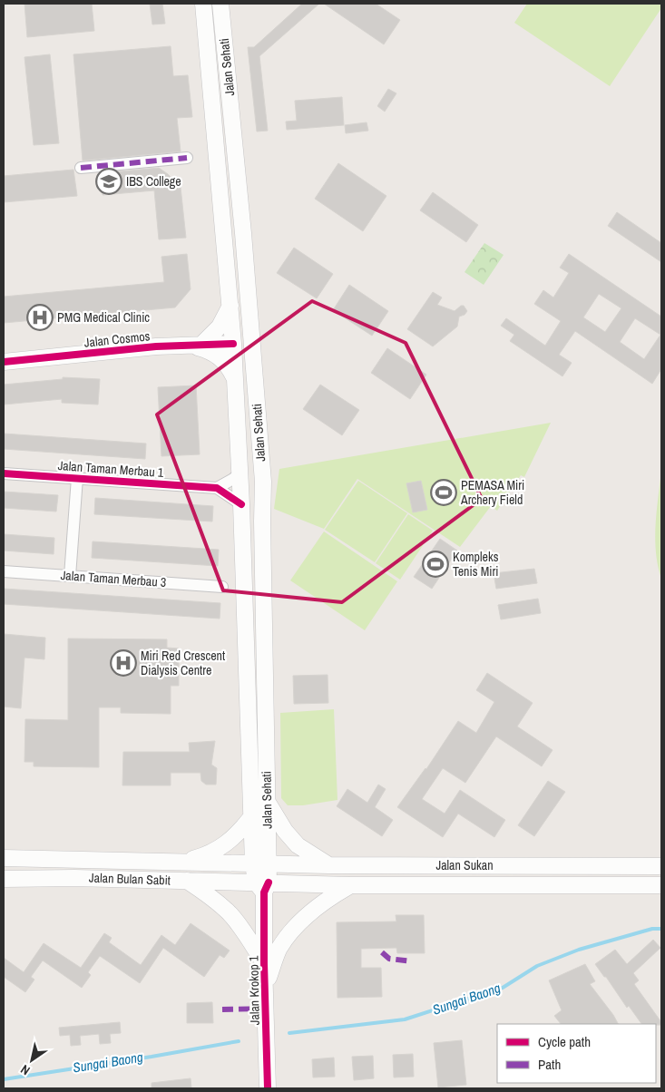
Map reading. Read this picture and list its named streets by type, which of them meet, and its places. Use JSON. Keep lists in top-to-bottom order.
{
  "streets": {
    "main road": [
      "Jalan Sehati",
      "Jalan Cosmos",
      "Jalan Sukan",
      "Jalan Bulan Sabit",
      "Jalan Krokop 1"
    ],
    "street": ["Jalan Taman Merbau 1", "Jalan Taman Merbau 3"]
  },
  "crossings": [
    ["Jalan Sehati", "Jalan Cosmos"],
    ["Jalan Sehati", "Jalan Sukan"],
    ["Jalan Sehati", "Jalan Bulan Sabit"],
    ["Jalan Sehati", "Jalan Krokop 1"],
    ["Jalan Sukan", "Jalan Bulan Sabit"],
    ["Jalan Sukan", "Jalan Krokop 1"],
    ["Jalan Bulan Sabit", "Jalan Krokop 1"]
  ],
  "water": ["Sungai Baong"],
  "places": {
    "school or university": ["IBS College"],
    "hospital": ["PMG Medical Clinic", "Miri Red Crescent Dialysis Centre"],
    "sports": ["PEMASA Miri Archery Field", "Kompleks Tenis Miri"]
  },
  "legend": ["Cycle path", "Path"],
  "north": "bottom left"
}
